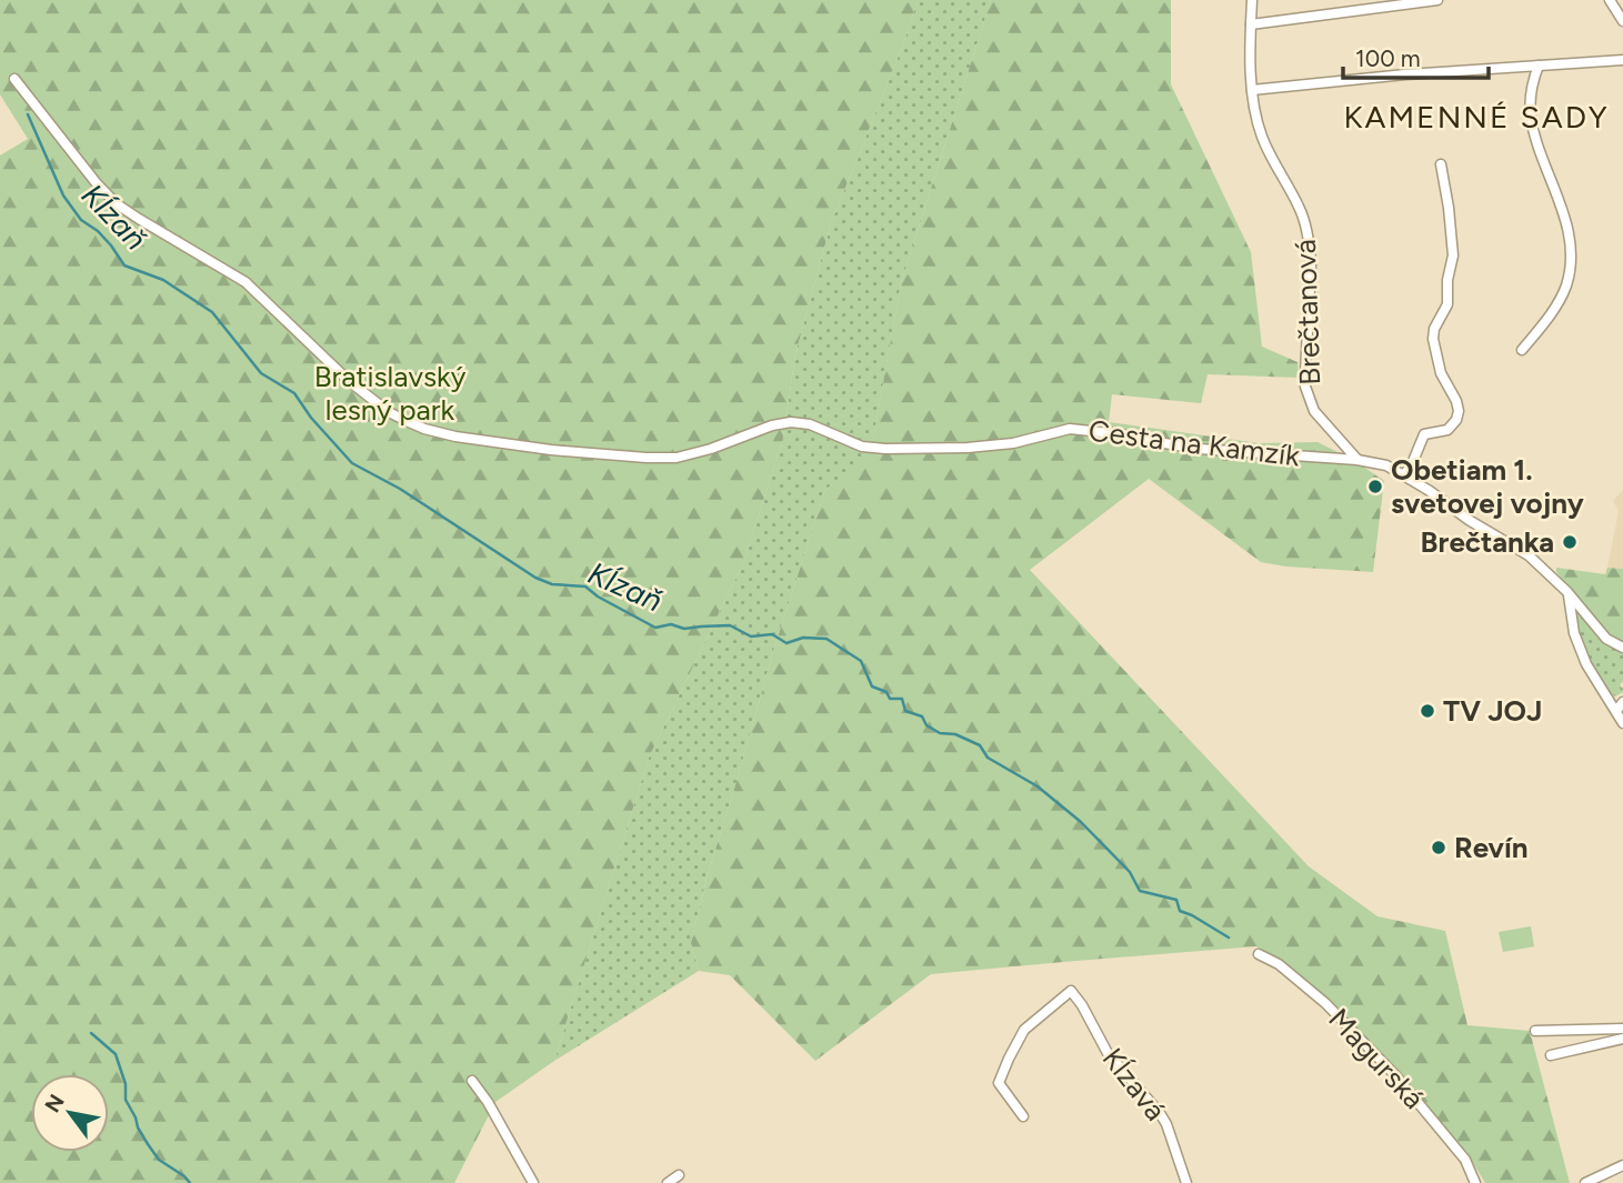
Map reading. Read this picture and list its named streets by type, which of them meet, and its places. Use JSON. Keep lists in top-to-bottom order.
{
  "streets": {
    "street": [
      "Brečtanová",
      "Cesta na Kamzík",
      "Magurská",
      "Kĺzavá"
    ]
  },
  "crossings": [
    ["Brečtanová", "Cesta na Kamzík"]
  ],
  "districts": ["KAMENNÉ SADY"],
  "water": ["Kĺzaň"],
  "parks": ["Bratislavský lesný park"],
  "places": [
    "Obetiam 1. svetovej vojny",
    "Brečtanka",
    "TV JOJ",
    "Revín"
  ],
  "scale_bar": "100 m",
  "north": "top left"
}
